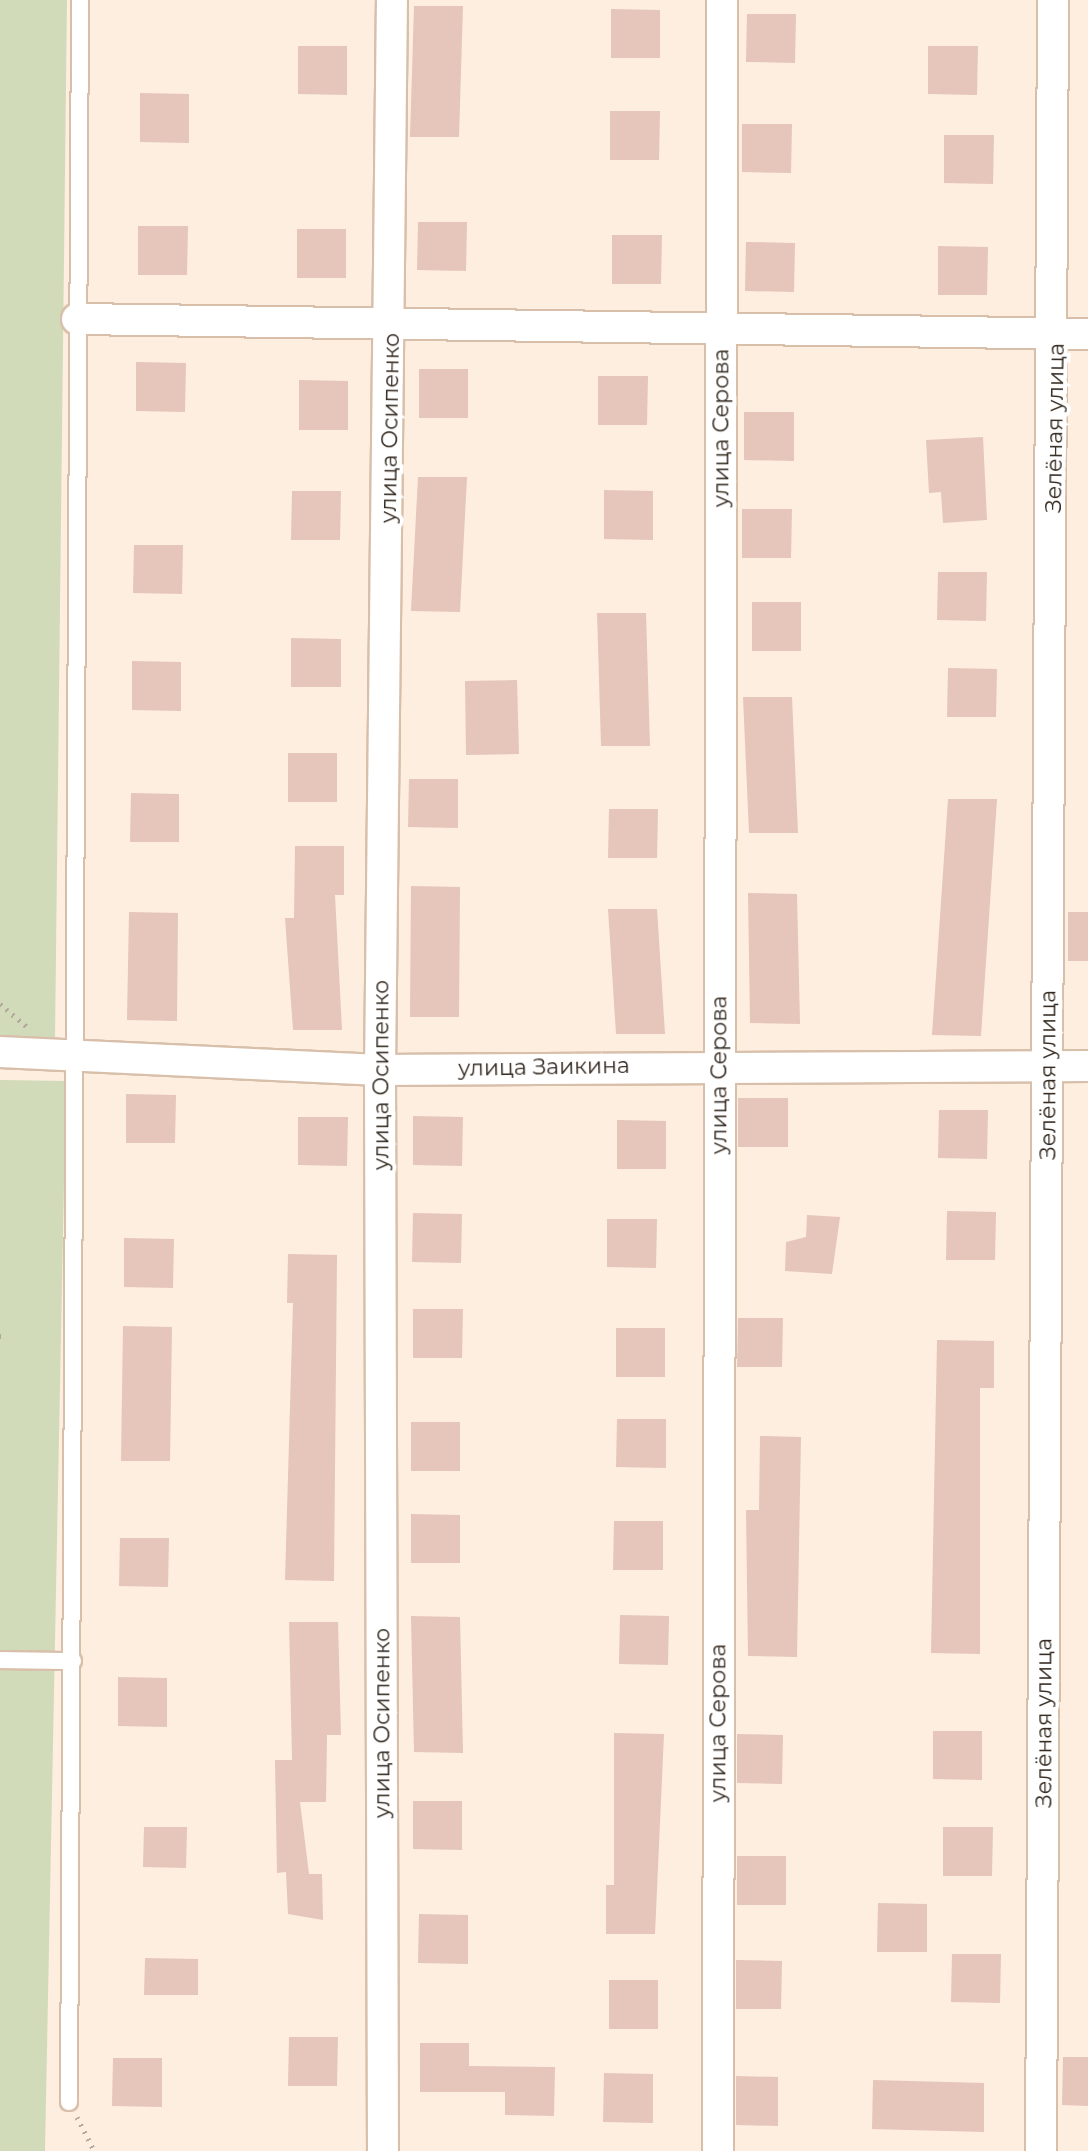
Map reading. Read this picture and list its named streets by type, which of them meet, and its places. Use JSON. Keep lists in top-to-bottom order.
{
  "streets": {
    "street": [
      "улица Осипенко",
      "улица Серова",
      "Зелёная улица",
      "улица Заикина"
    ]
  },
  "crossings": [
    ["улица Осипенко", "улица Заикина"],
    ["улица Серова", "улица Заикина"],
    ["Зелёная улица", "улица Заикина"]
  ]
}
